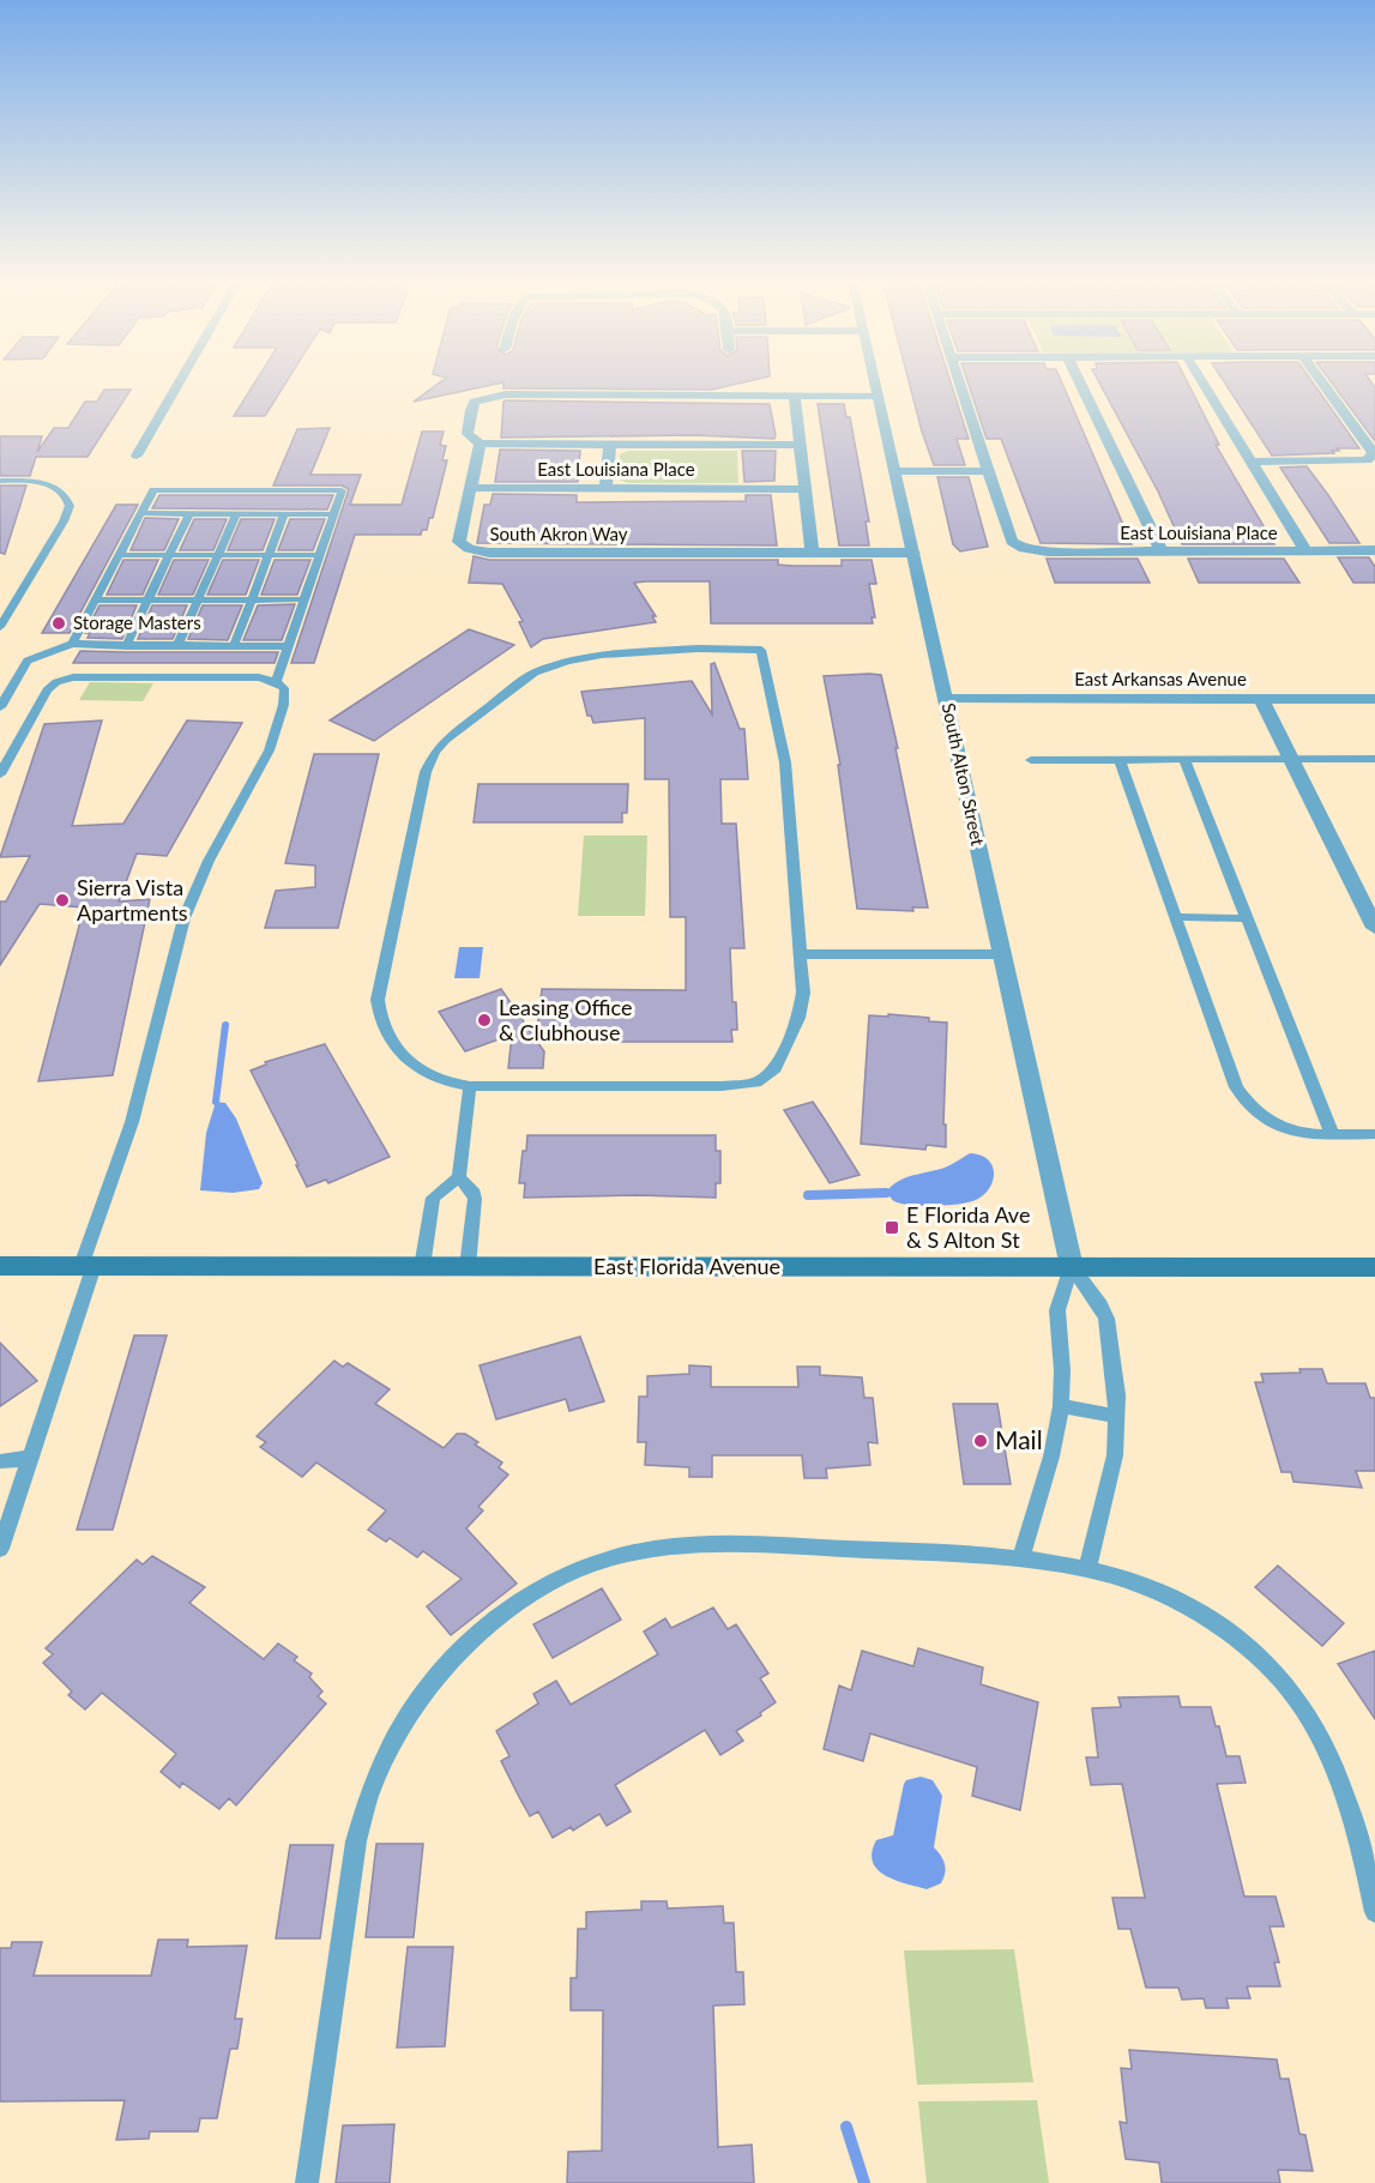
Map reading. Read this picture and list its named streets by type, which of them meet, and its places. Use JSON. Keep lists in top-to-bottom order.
{
  "streets": {
    "main road": ["East Florida Avenue"],
    "street": [
      "East Louisiana Place",
      "South Akron Way",
      "East Arkansas Avenue",
      "South Alton Street"
    ]
  },
  "crossings": [
    ["East Louisiana Place", "South Akron Way"],
    ["South Akron Way", "South Alton Street"],
    ["East Arkansas Avenue", "South Alton Street"],
    ["South Alton Street", "East Florida Avenue"]
  ],
  "places": {
    "other": [
      "Storage Masters",
      "Sierra Vista Apartments",
      "Leasing Office & Clubhouse",
      "Mail"
    ],
    "transit": ["E Florida Ave & S Alton St"]
  }
}
